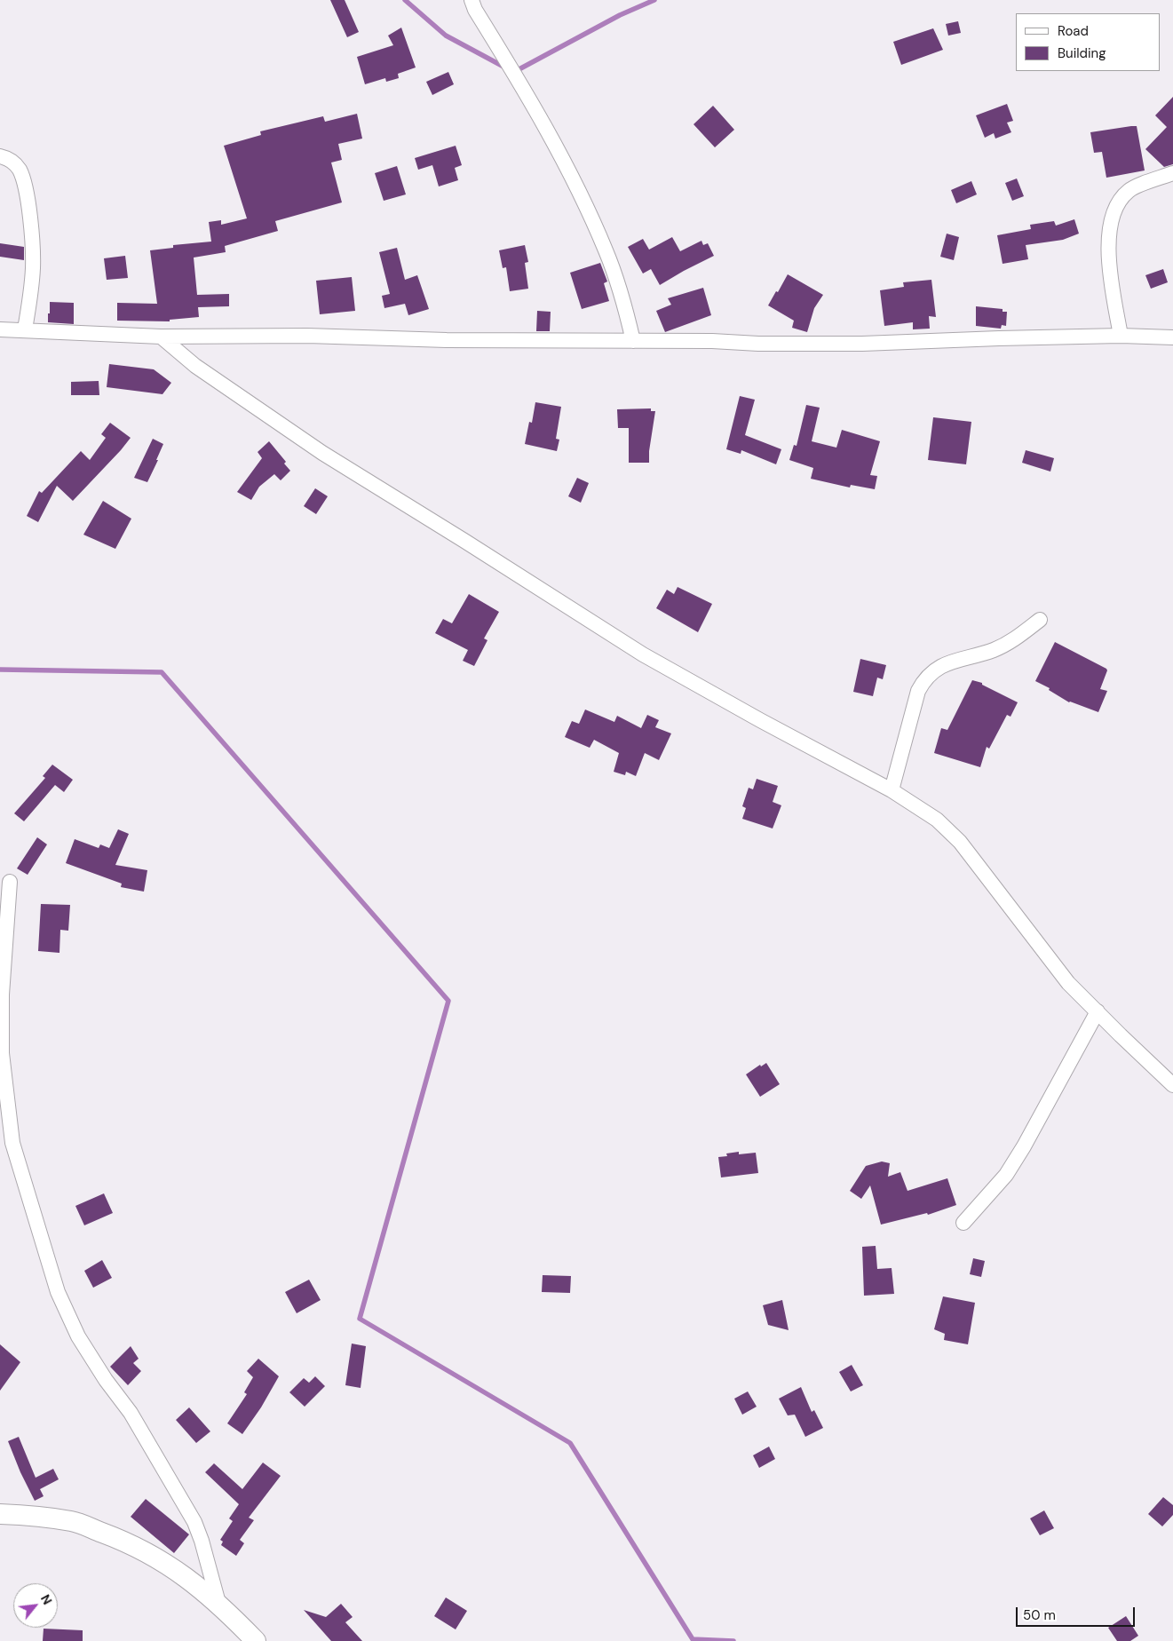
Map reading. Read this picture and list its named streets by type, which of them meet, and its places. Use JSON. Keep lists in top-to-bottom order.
{
  "legend": ["Road", "Building"],
  "scale_bar": "50 m",
  "north": "top right"
}
